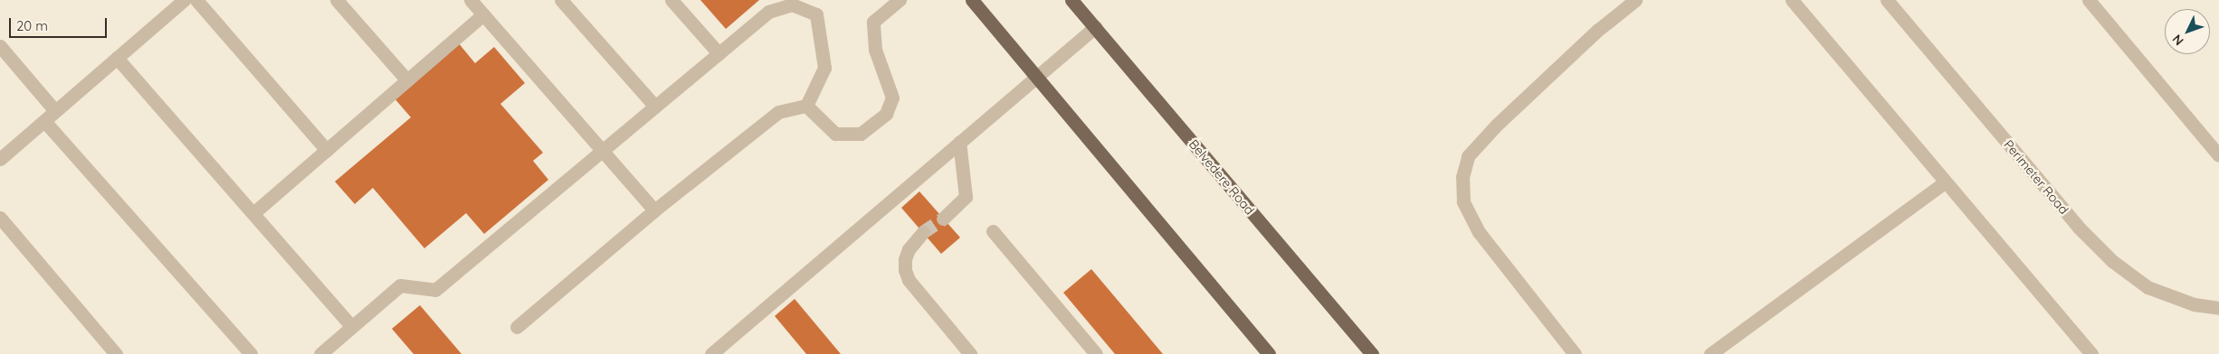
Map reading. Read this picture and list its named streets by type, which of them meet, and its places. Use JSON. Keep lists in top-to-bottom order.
{
  "streets": {
    "main road": ["Belvedere Road"],
    "street": ["Perimeter Road"]
  },
  "scale_bar": "20 m",
  "north": "bottom left"
}
